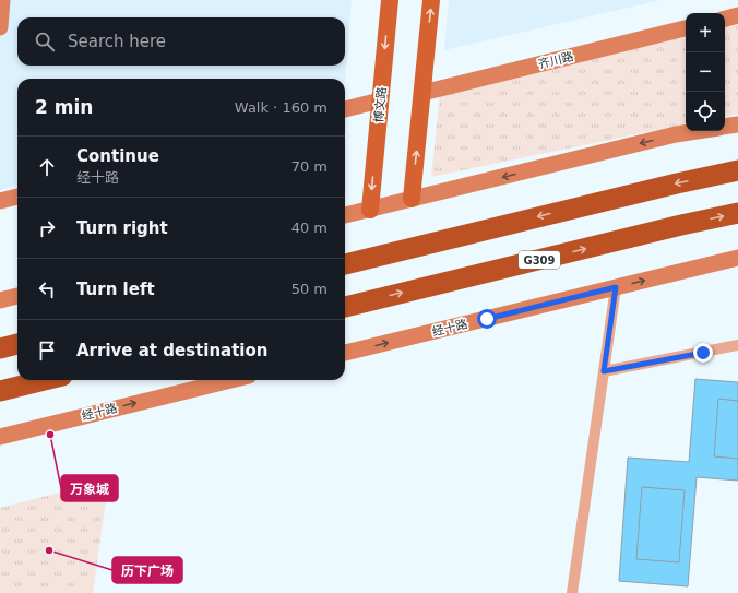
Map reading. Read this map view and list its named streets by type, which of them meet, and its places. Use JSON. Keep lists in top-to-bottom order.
{
  "streets": {
    "highway": ["G309"],
    "main road": ["齐川路", "博文路", "经十路"]
  },
  "places": ["万象城", "历下广场"],
  "page": {
    "map_buttons": ["+", "−"],
    "search": "Search here",
    "heading": ["2 min", "Walk · 160 m"],
    "list": [
      ["Continue", "经十路", "70 m"],
      ["Turn right", "40 m"],
      ["Turn left", "50 m"],
      "Arrive at destination"
    ]
  }
}
